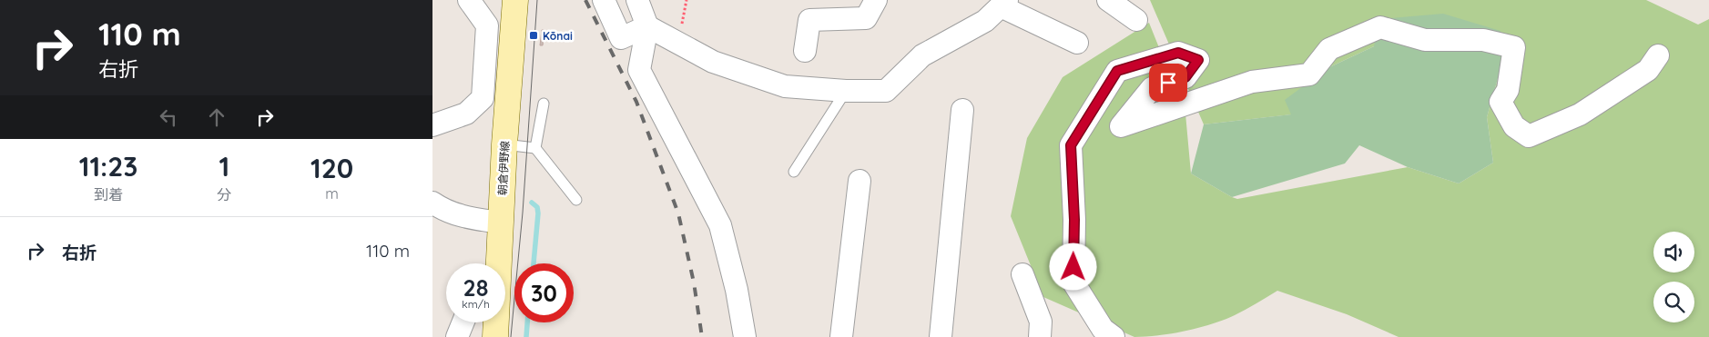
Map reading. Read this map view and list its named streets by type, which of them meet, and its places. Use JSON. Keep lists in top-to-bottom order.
{
  "streets": {
    "main road": ["朝倉伊野線"]
  },
  "places": {
    "transit": ["Kōnai"]
  },
  "page": {
    "turn": ["110 m", "右折"],
    "eta": [
      "11:23",
      "到着",
      "1",
      "分",
      "120",
      "m"
    ],
    "list": [
      {
        "name": "右折",
        "value": "110 m"
      }
    ],
    "speed": "28 km/h",
    "limit": "30"
  }
}
